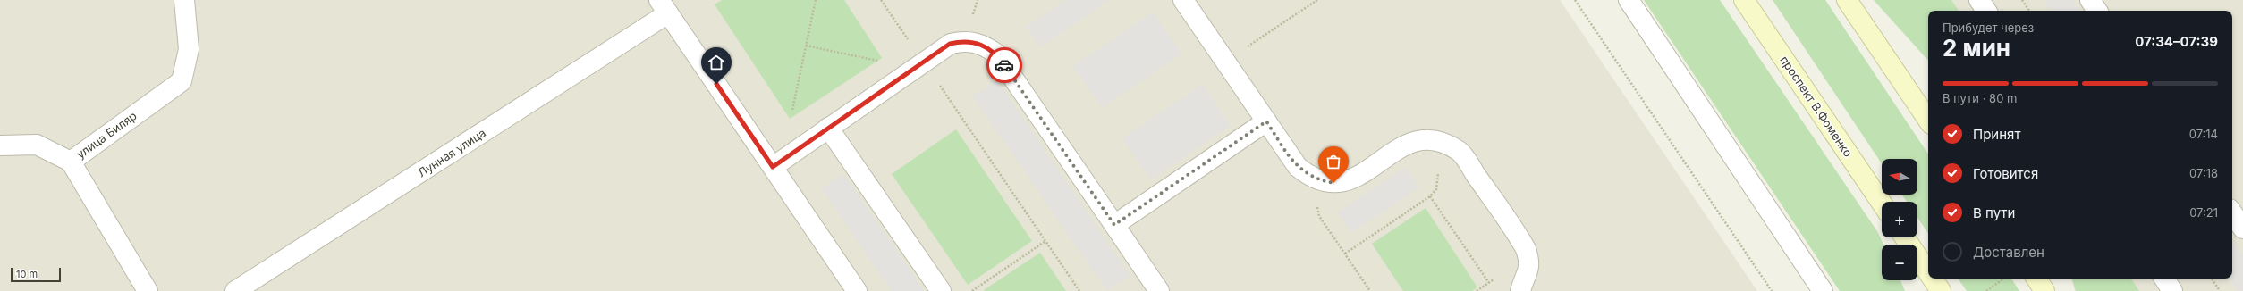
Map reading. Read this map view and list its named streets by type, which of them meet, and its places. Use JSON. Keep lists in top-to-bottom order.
{
  "streets": {
    "main road": ["проспект В.Фоменко"],
    "street": ["улица Биляр", "Лунная улица"]
  },
  "scale_bar": "10 m",
  "north": "left",
  "page": {
    "heading": ["2 мин", "Прибудет через", "07:34–07:39"],
    "bar": "В пути · 80 m",
    "list": [
      ["Принят", "07:14"],
      ["Готовится", "07:18"],
      ["В пути", "07:21"],
      "Доставлен"
    ],
    "map_buttons": ["+", "−"],
    "scale": "10 m"
  }
}
